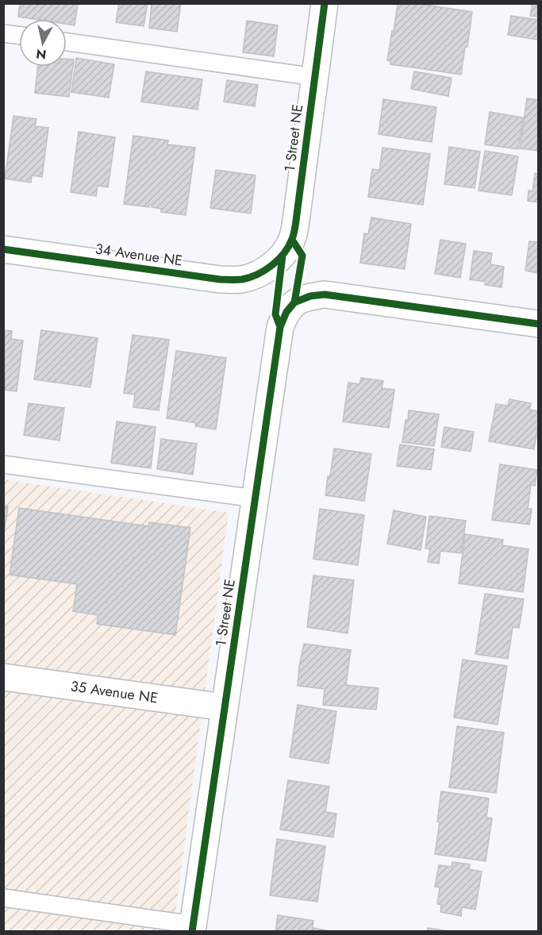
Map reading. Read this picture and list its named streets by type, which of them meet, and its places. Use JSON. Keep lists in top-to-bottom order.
{
  "streets": {
    "street": ["1 Street NE", "34 Avenue NE", "35 Avenue NE"]
  },
  "crossings": [
    ["1 Street NE", "34 Avenue NE"],
    ["1 Street NE", "35 Avenue NE"]
  ],
  "north": "bottom"
}
